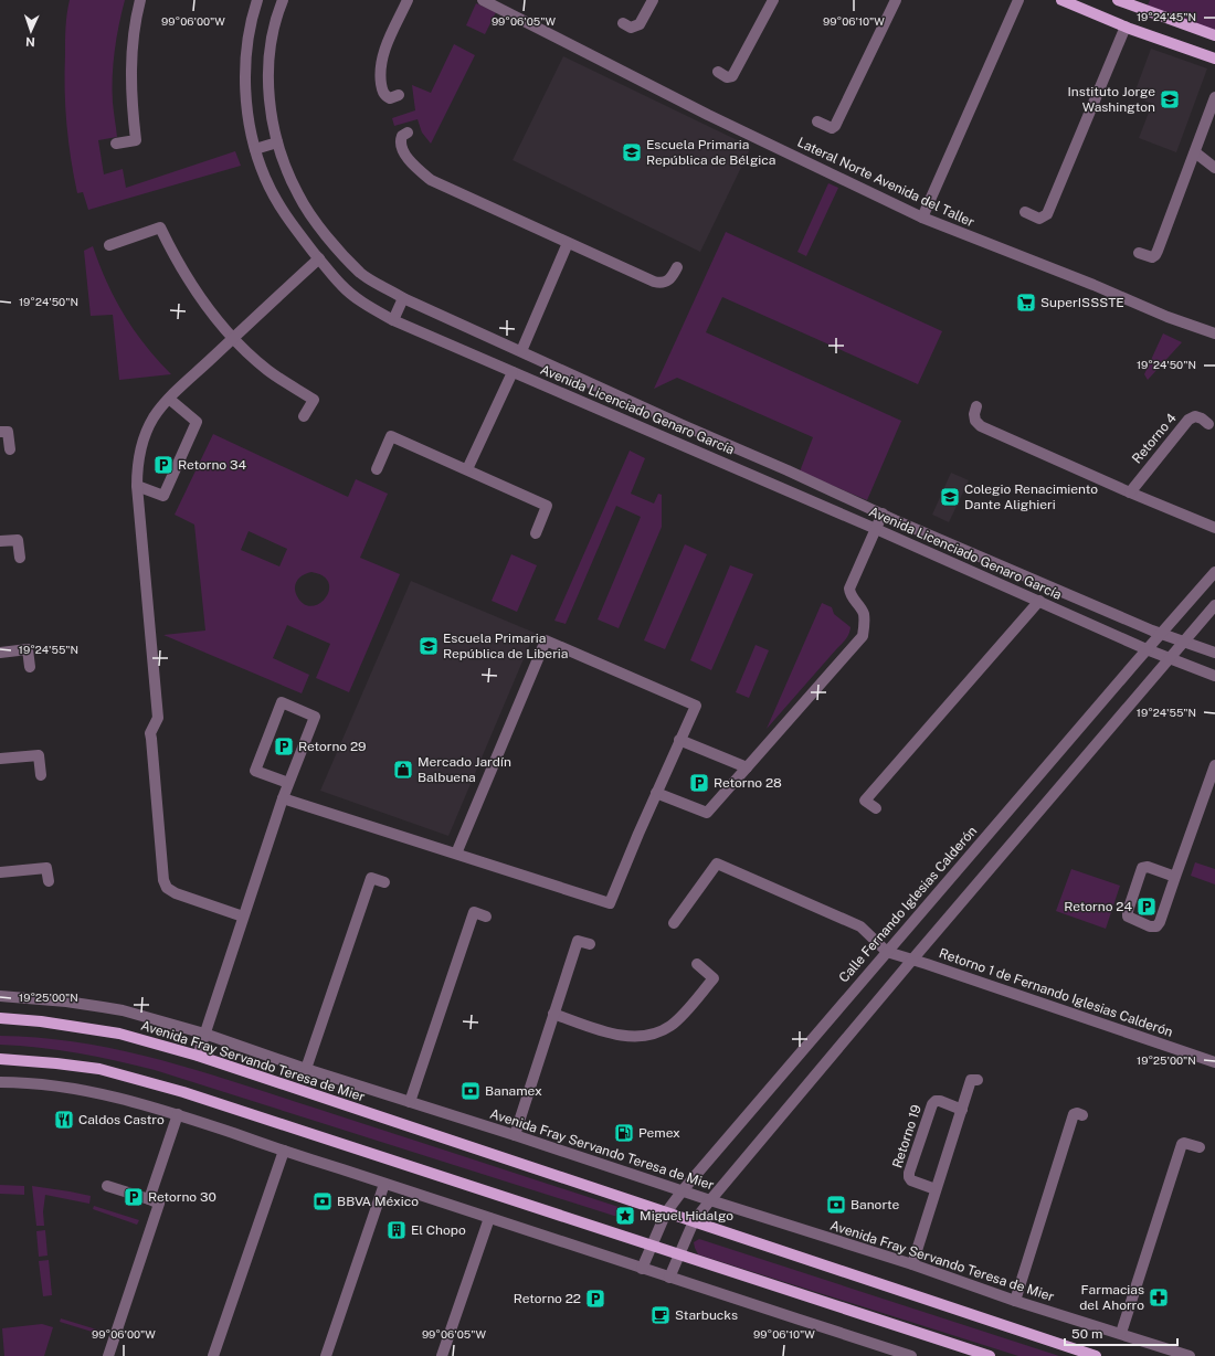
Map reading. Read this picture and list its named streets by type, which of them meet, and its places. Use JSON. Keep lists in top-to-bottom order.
{
  "streets": {
    "main road": ["Avenida Fray Servando Teresa de Mier"],
    "street": [
      "Lateral Norte Avenida del Taller",
      "Avenida Licenciado Genaro García",
      "Retorno 4",
      "Calle Fernando Iglesias Calderón",
      "Retorno 1 de Fernando Iglesias Calderón",
      "Retorno 19"
    ]
  },
  "crossings": [
    ["Avenida Licenciado Genaro García", "Calle Fernando Iglesias Calderón"],
    ["Calle Fernando Iglesias Calderón", "Retorno 1 de Fernando Iglesias Calderón"],
    ["Calle Fernando Iglesias Calderón", "Avenida Fray Servando Teresa de Mier"]
  ],
  "places": {
    "school or university": [
      "Instituto Jorge Washington",
      "Escuela Primaria República de Bélgica",
      "Colegio Renacimiento Dante Alighieri",
      "Escuela Primaria República de Liberia"
    ],
    "supermarket": ["SuperISSSTE"],
    "parking": [
      "Retorno 34",
      "Retorno 29",
      "Retorno 28",
      "Retorno 24",
      "Retorno 30",
      "Retorno 22"
    ],
    "shop": ["Mercado Jardín Balbuena"],
    "bank": ["Banamex", "BBVA México", "Banorte"],
    "restaurant": ["Caldos Castro"],
    "fuel station": ["Pemex"],
    "place": ["Miguel Hidalgo"],
    "building": ["El Chopo"],
    "pharmacy": ["Farmacias del Ahorro"],
    "cafe": ["Starbucks"]
  },
  "scale_bar": "50 m",
  "north": "bottom",
  "coordinates": [
    "19°24'45\"N",
    "99°06'00\"W",
    "99°06'05\"W",
    "99°06'10\"W",
    "19°24'50\"N",
    "19°24'55\"N",
    "19°25'00\"N"
  ]
}
